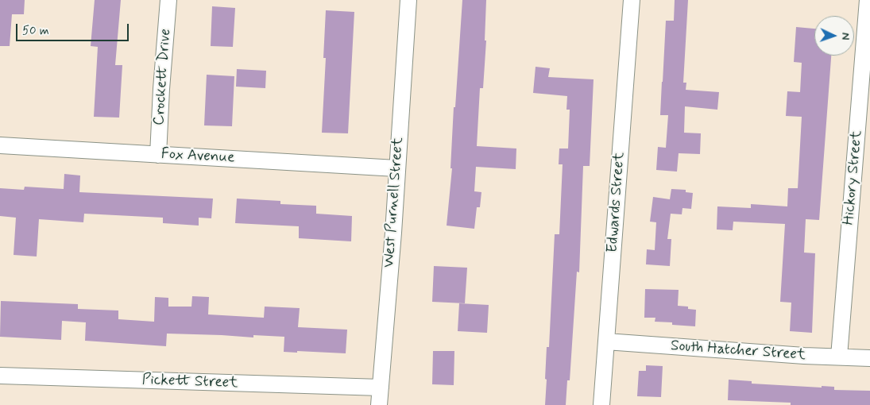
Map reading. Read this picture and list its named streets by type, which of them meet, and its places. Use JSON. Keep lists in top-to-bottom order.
{
  "streets": {
    "street": [
      "Crockett Drive",
      "Fox Avenue",
      "Hickory Street",
      "West Purnell Street",
      "Edwards Street",
      "South Hatcher Street",
      "Pickett Street"
    ]
  },
  "crossings": [
    ["Crockett Drive", "Fox Avenue"],
    ["Fox Avenue", "West Purnell Street"],
    ["Hickory Street", "South Hatcher Street"],
    ["West Purnell Street", "Pickett Street"],
    ["Edwards Street", "South Hatcher Street"]
  ],
  "scale_bar": "50 m",
  "north": "right"
}
